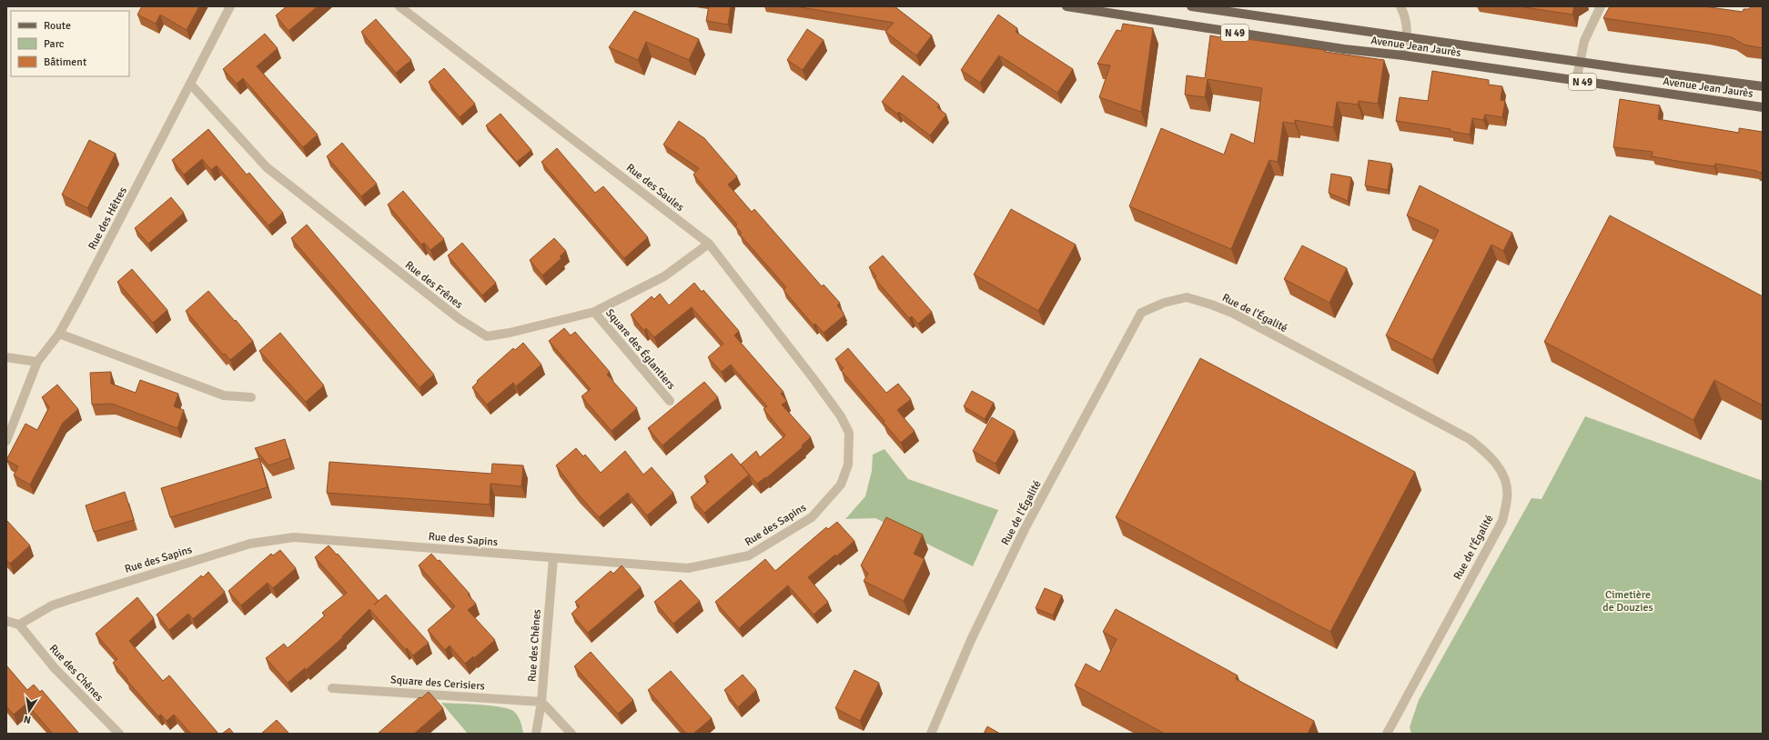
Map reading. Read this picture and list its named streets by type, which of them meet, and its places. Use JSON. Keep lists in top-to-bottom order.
{
  "streets": {
    "main road": ["N 49", "Avenue Jean Jaurès"],
    "street": [
      "Rue des Saules",
      "Rue des Hêtres",
      "Rue des Frênes",
      "Rue de l'Égalité",
      "Square des Églantiers",
      "Rue des Sapins",
      "Rue des Chênes",
      "Square des Cerisiers"
    ]
  },
  "crossings": [
    ["Rue des Saules", "Rue des Frênes"],
    ["Rue des Saules", "Rue des Sapins"],
    ["Rue des Hêtres", "Rue des Frênes"],
    ["Rue des Frênes", "Square des Églantiers"],
    ["Rue des Sapins", "Rue des Chênes"],
    ["Rue des Chênes", "Square des Cerisiers"]
  ],
  "parks": ["Cimetière de Douzies"],
  "legend": ["Route", "Parc", "Bâtiment"],
  "north": "bottom"
}
